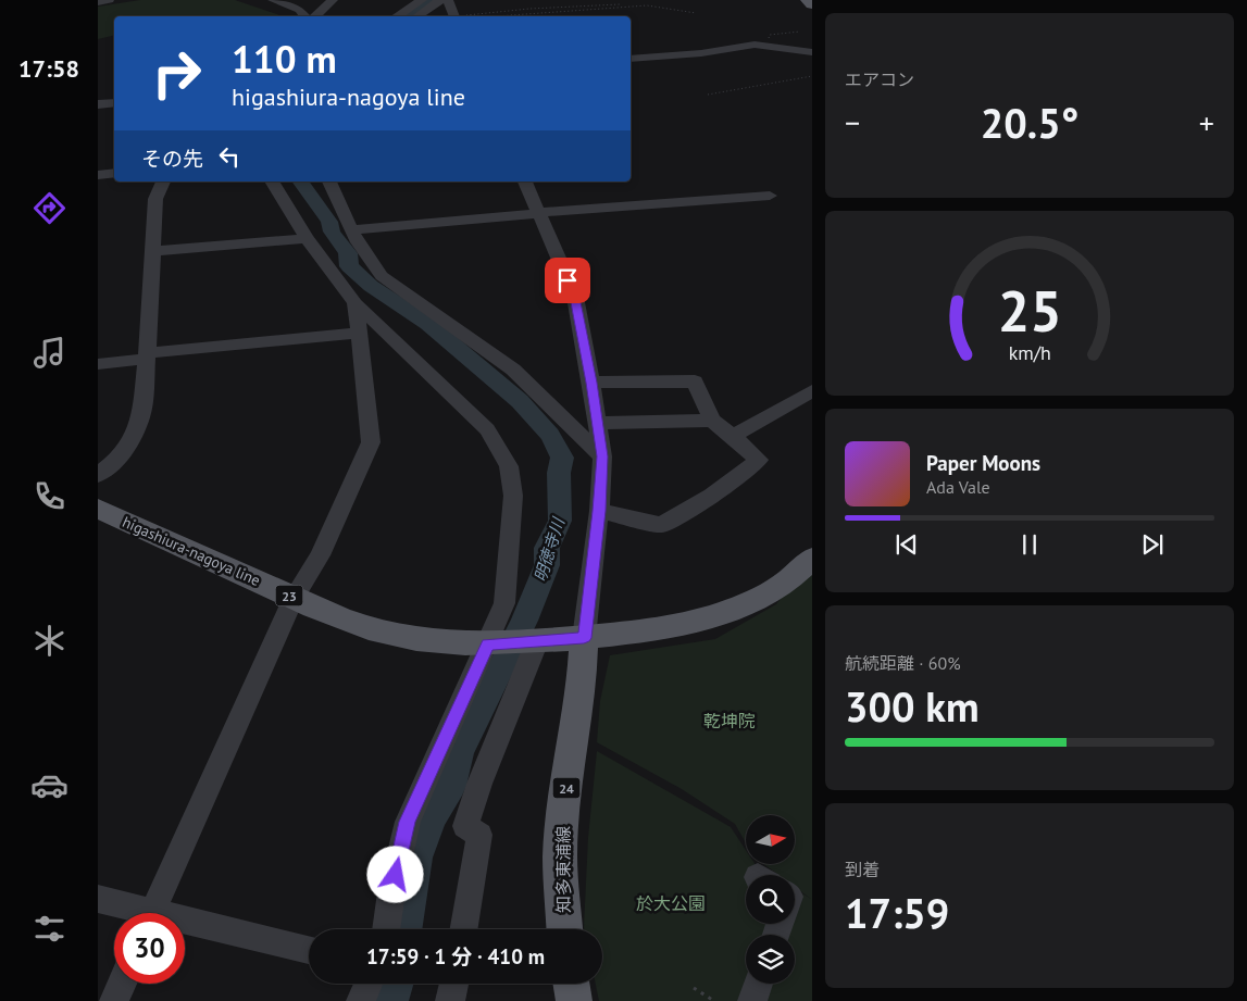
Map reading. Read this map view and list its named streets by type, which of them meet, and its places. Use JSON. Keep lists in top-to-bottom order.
{
  "streets": {
    "main road": [
      "higashiura-nagoya line",
      "23",
      "24",
      "知多東浦線"
    ]
  },
  "crossings": [
    ["higashiura-nagoya line", "知多東浦線"]
  ],
  "water": ["明徳寺川"],
  "parks": ["乾坤院", "於大公園"],
  "north": "right",
  "page": {
    "tabs": "17:58",
    "tile": [
      "エアコン",
      ["航続距離 · 60%", "300 km"],
      ["到着", "17:59"]
    ],
    "turn": ["110 m", "higashiura-nagoya line"],
    "heat": ["−", "20.5°", "+"],
    "then": "その先",
    "song": ["Paper Moons", "Ada Vale"],
    "limit": "30",
    "trip": "17:59 · 1 分 · 410 m",
    "gauge": ["25", "km/h"]
  }
}
